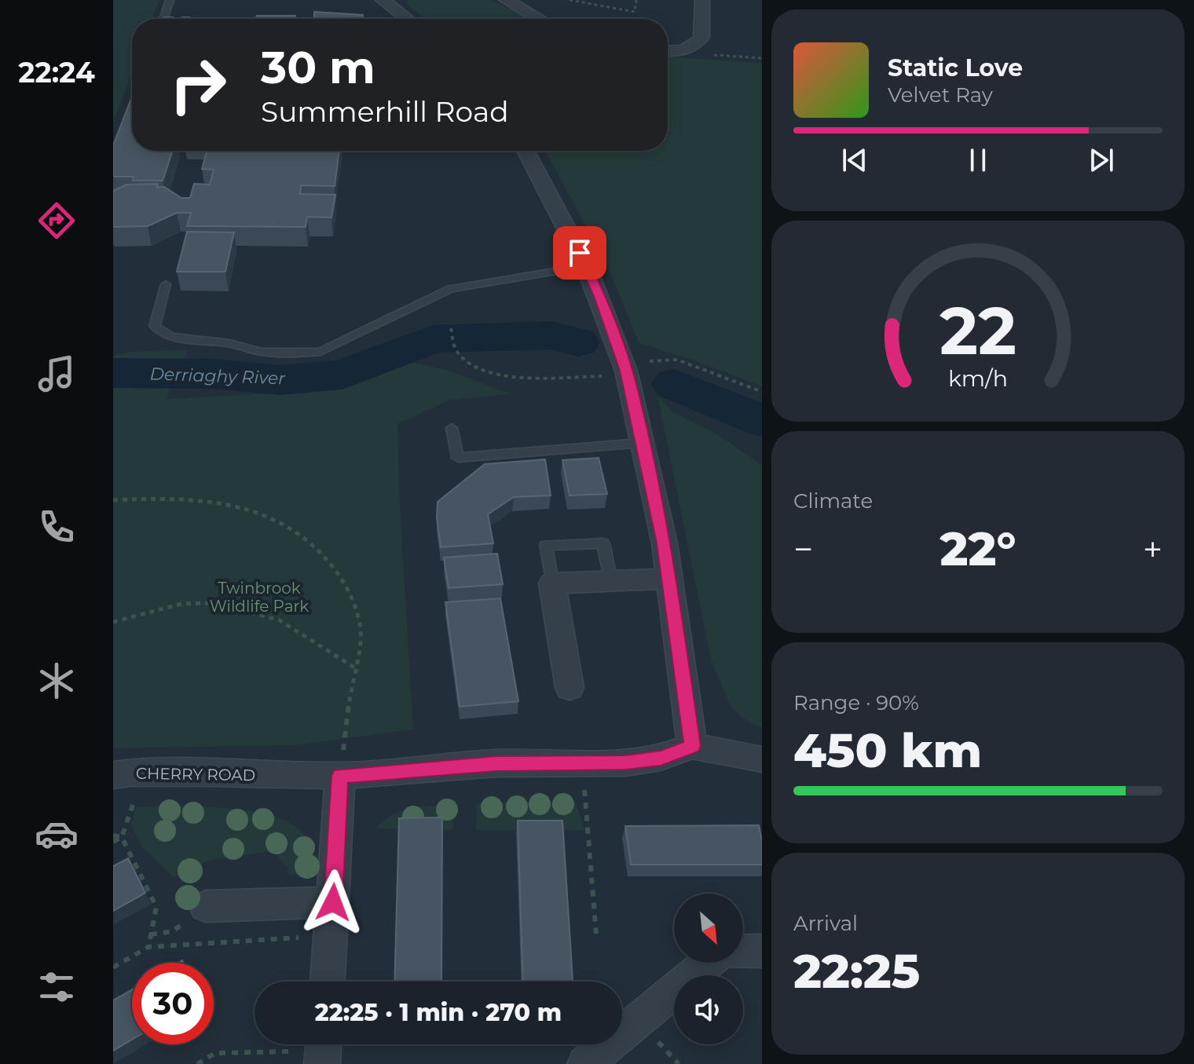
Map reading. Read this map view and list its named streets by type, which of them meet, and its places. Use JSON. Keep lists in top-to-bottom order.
{
  "streets": {
    "street": ["CHERRY ROAD"]
  },
  "water": ["Derriaghy River"],
  "parks": ["Twinbrook Wildlife Park"],
  "north": "bottom right",
  "page": {
    "tabs": "22:24",
    "turn": ["30 m", "Summerhill Road"],
    "song": ["Static Love", "Velvet Ray"],
    "tile": [
      "Climate",
      ["Range · 90%", "450 km"],
      ["Arrival", "22:25"]
    ],
    "heat": ["−", "22°", "+"],
    "limit": "30",
    "trip": "22:25 · 1 min · 270 m",
    "gauge": ["22", "km/h"]
  }
}
